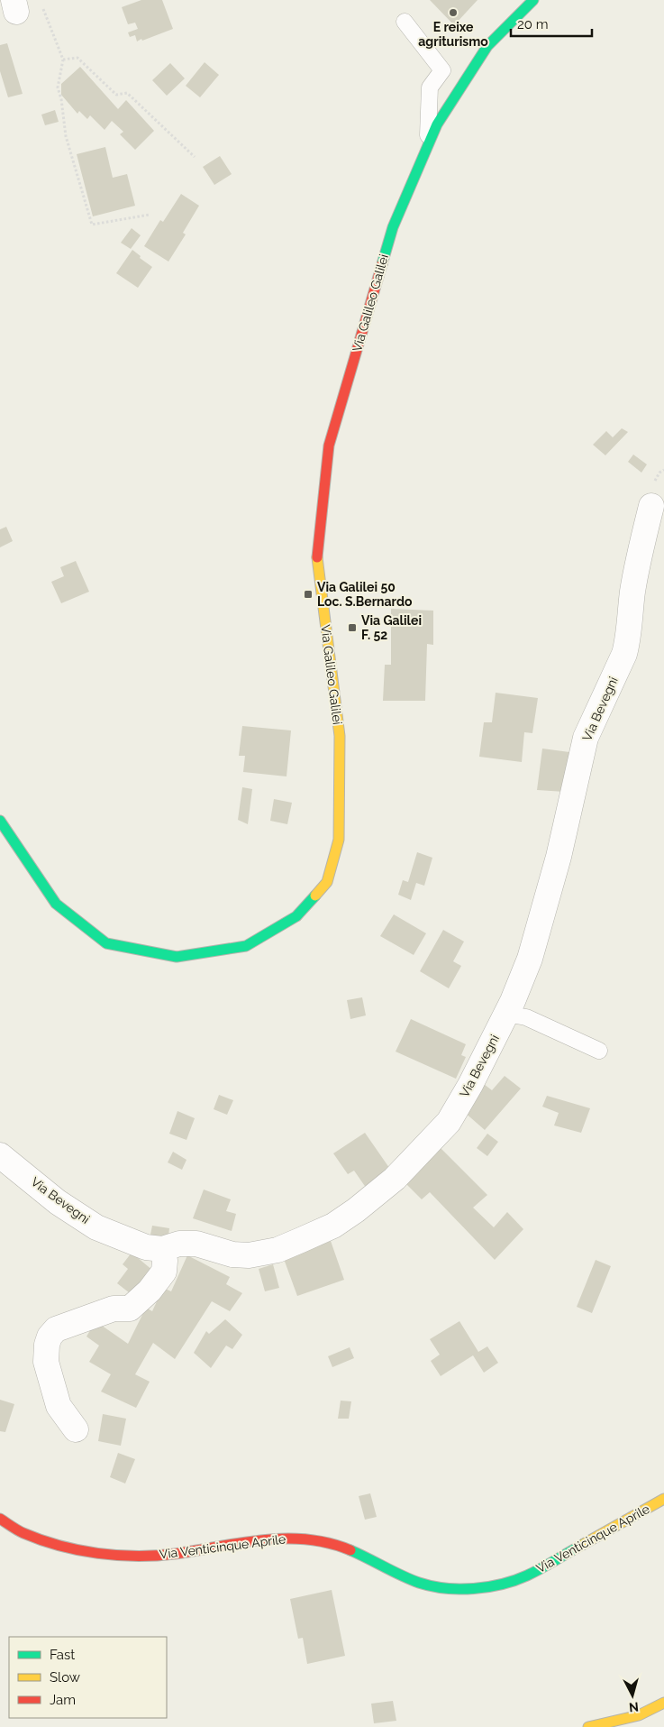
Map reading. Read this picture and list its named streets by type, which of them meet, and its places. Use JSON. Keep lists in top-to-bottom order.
{
  "streets": {
    "main road": ["Via Galileo Galilei", "Via Venticinque Aprile"],
    "street": ["Via Bevegni"]
  },
  "places": {
    "other": ["E reixe agriturismo"],
    "transit": ["Via Galilei 50 Loc. S.Bernardo", "Via Galilei F. 52"]
  },
  "legend": ["Fast", "Slow", "Jam"],
  "scale_bar": "20 m",
  "north": "bottom"
}
